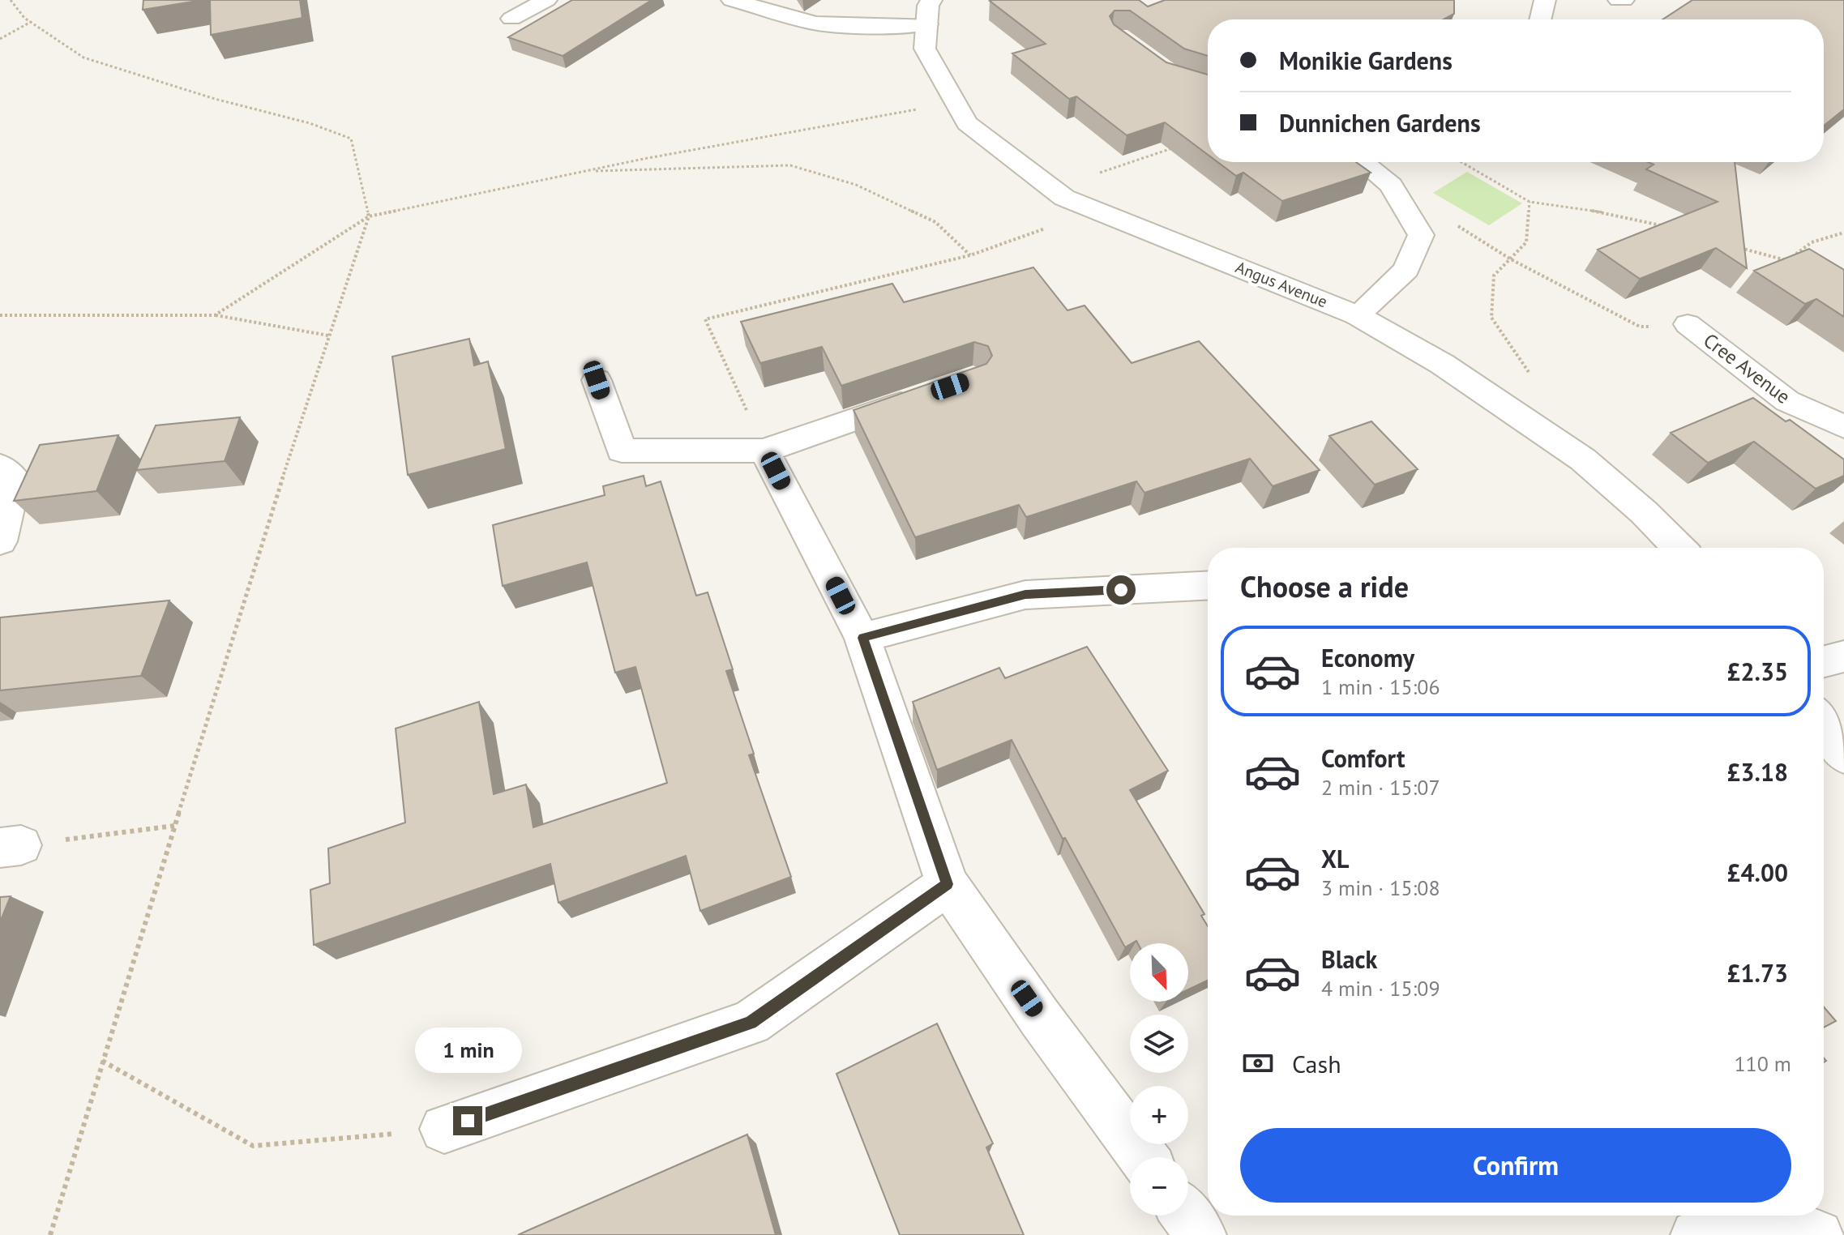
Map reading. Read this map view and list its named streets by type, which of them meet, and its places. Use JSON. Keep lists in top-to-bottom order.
{
  "streets": {
    "street": ["Angus Avenue", "Cree Avenue"]
  },
  "north": "bottom right",
  "page": {
    "banner": ["Monikie Gardens", "Dunnichen Gardens"],
    "heading": "Choose a ride",
    "list": [
      {
        "name": "Economy",
        "note": "1 min · 15:06",
        "value": "£2.35"
      },
      {
        "name": "Comfort",
        "note": "2 min · 15:07",
        "value": "£3.18"
      },
      {
        "name": "XL",
        "note": "3 min · 15:08",
        "value": "£4.00"
      },
      {
        "name": "Black",
        "note": "4 min · 15:09",
        "value": "£1.73"
      }
    ],
    "map_buttons": ["+", "−"],
    "bubble": "1 min",
    "pay": ["Cash", "110 m"],
    "buttons": "Confirm"
  }
}
